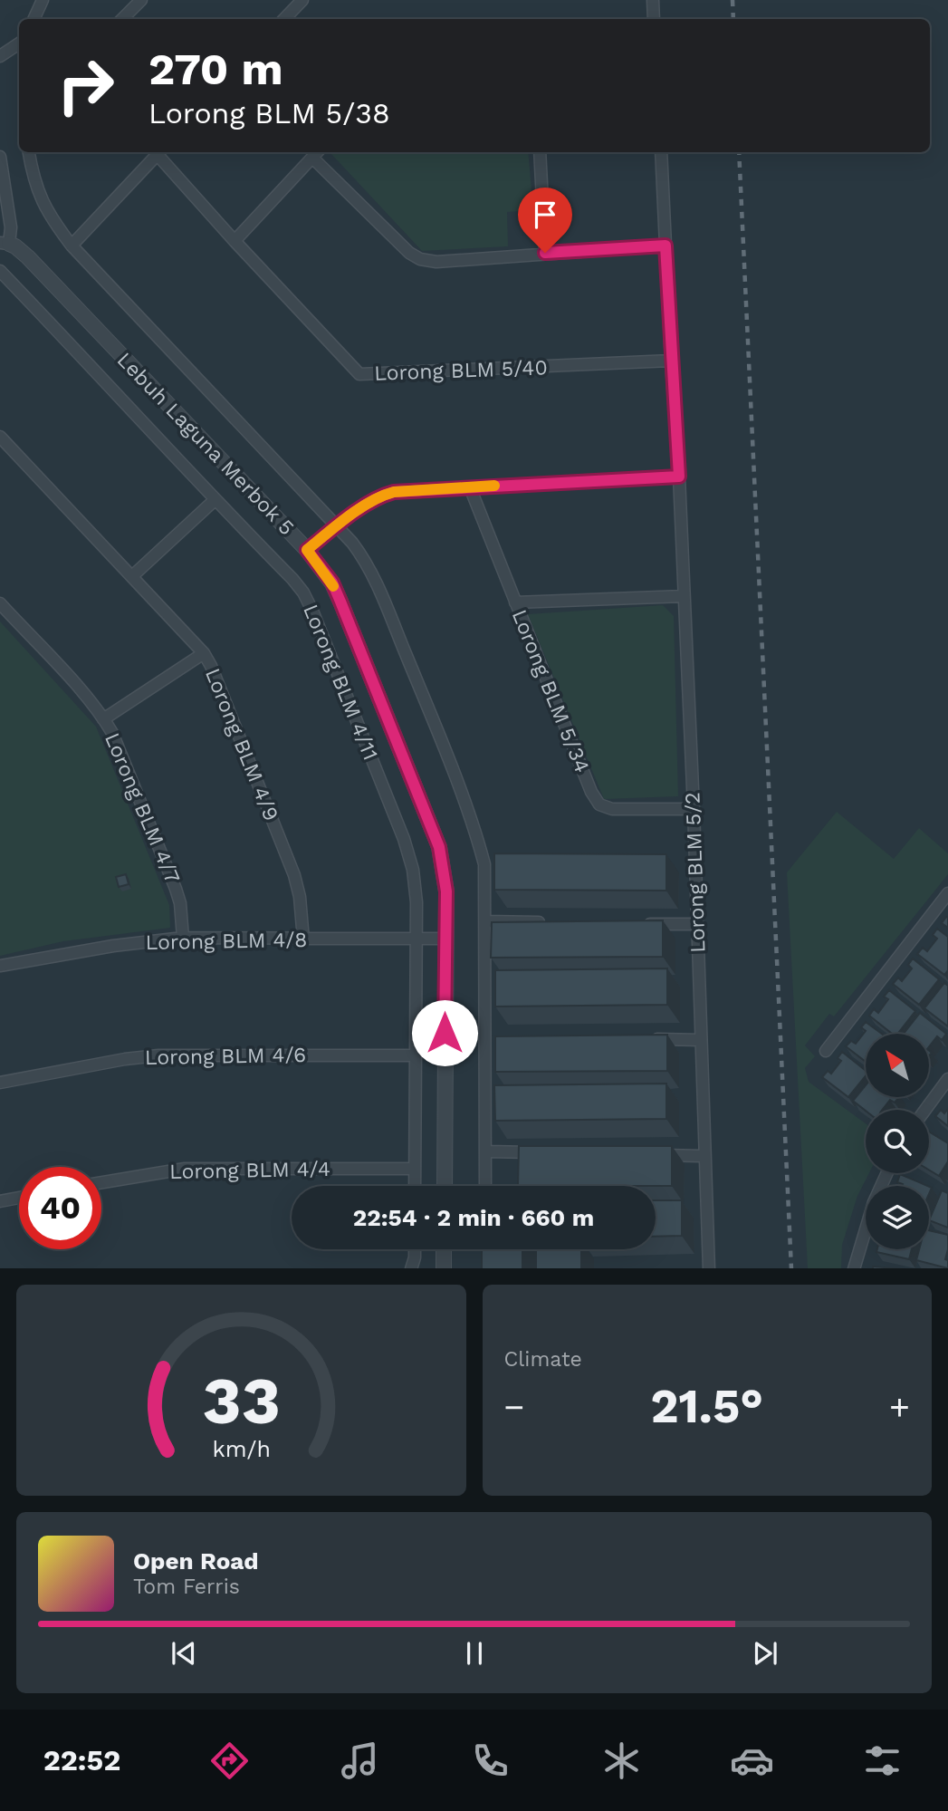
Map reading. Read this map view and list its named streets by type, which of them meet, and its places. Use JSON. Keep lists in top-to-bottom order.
{
  "streets": {
    "street": [
      "Lorong BLM 5/40",
      "Lebuh Laguna Merbok 5",
      "Lorong BLM 4/11",
      "Lorong BLM 5/34",
      "Lorong BLM 4/9",
      "Lorong BLM 4/7",
      "Lorong BLM 5/2",
      "Lorong BLM 4/8",
      "Lorong BLM 4/6",
      "Lorong BLM 4/4"
    ]
  },
  "crossings": [
    ["Lorong BLM 5/40", "Lorong BLM 5/2"],
    ["Lebuh Laguna Merbok 5", "Lorong BLM 4/8"],
    ["Lorong BLM 4/11", "Lorong BLM 4/8"],
    ["Lorong BLM 4/11", "Lorong BLM 4/6"],
    ["Lorong BLM 4/11", "Lorong BLM 4/4"],
    ["Lorong BLM 5/34", "Lorong BLM 5/2"],
    ["Lorong BLM 4/9", "Lorong BLM 4/8"],
    ["Lorong BLM 4/7", "Lorong BLM 4/8"]
  ],
  "north": "top left",
  "page": {
    "turn": ["270 m", "Lorong BLM 5/38"],
    "limit": "40",
    "trip": "22:54 · 2 min · 660 m",
    "tile": "Climate",
    "heat": ["−", "21.5°", "+"],
    "song": ["Open Road", "Tom Ferris"],
    "tabs": "22:52",
    "gauge": ["33", "km/h"]
  }
}
